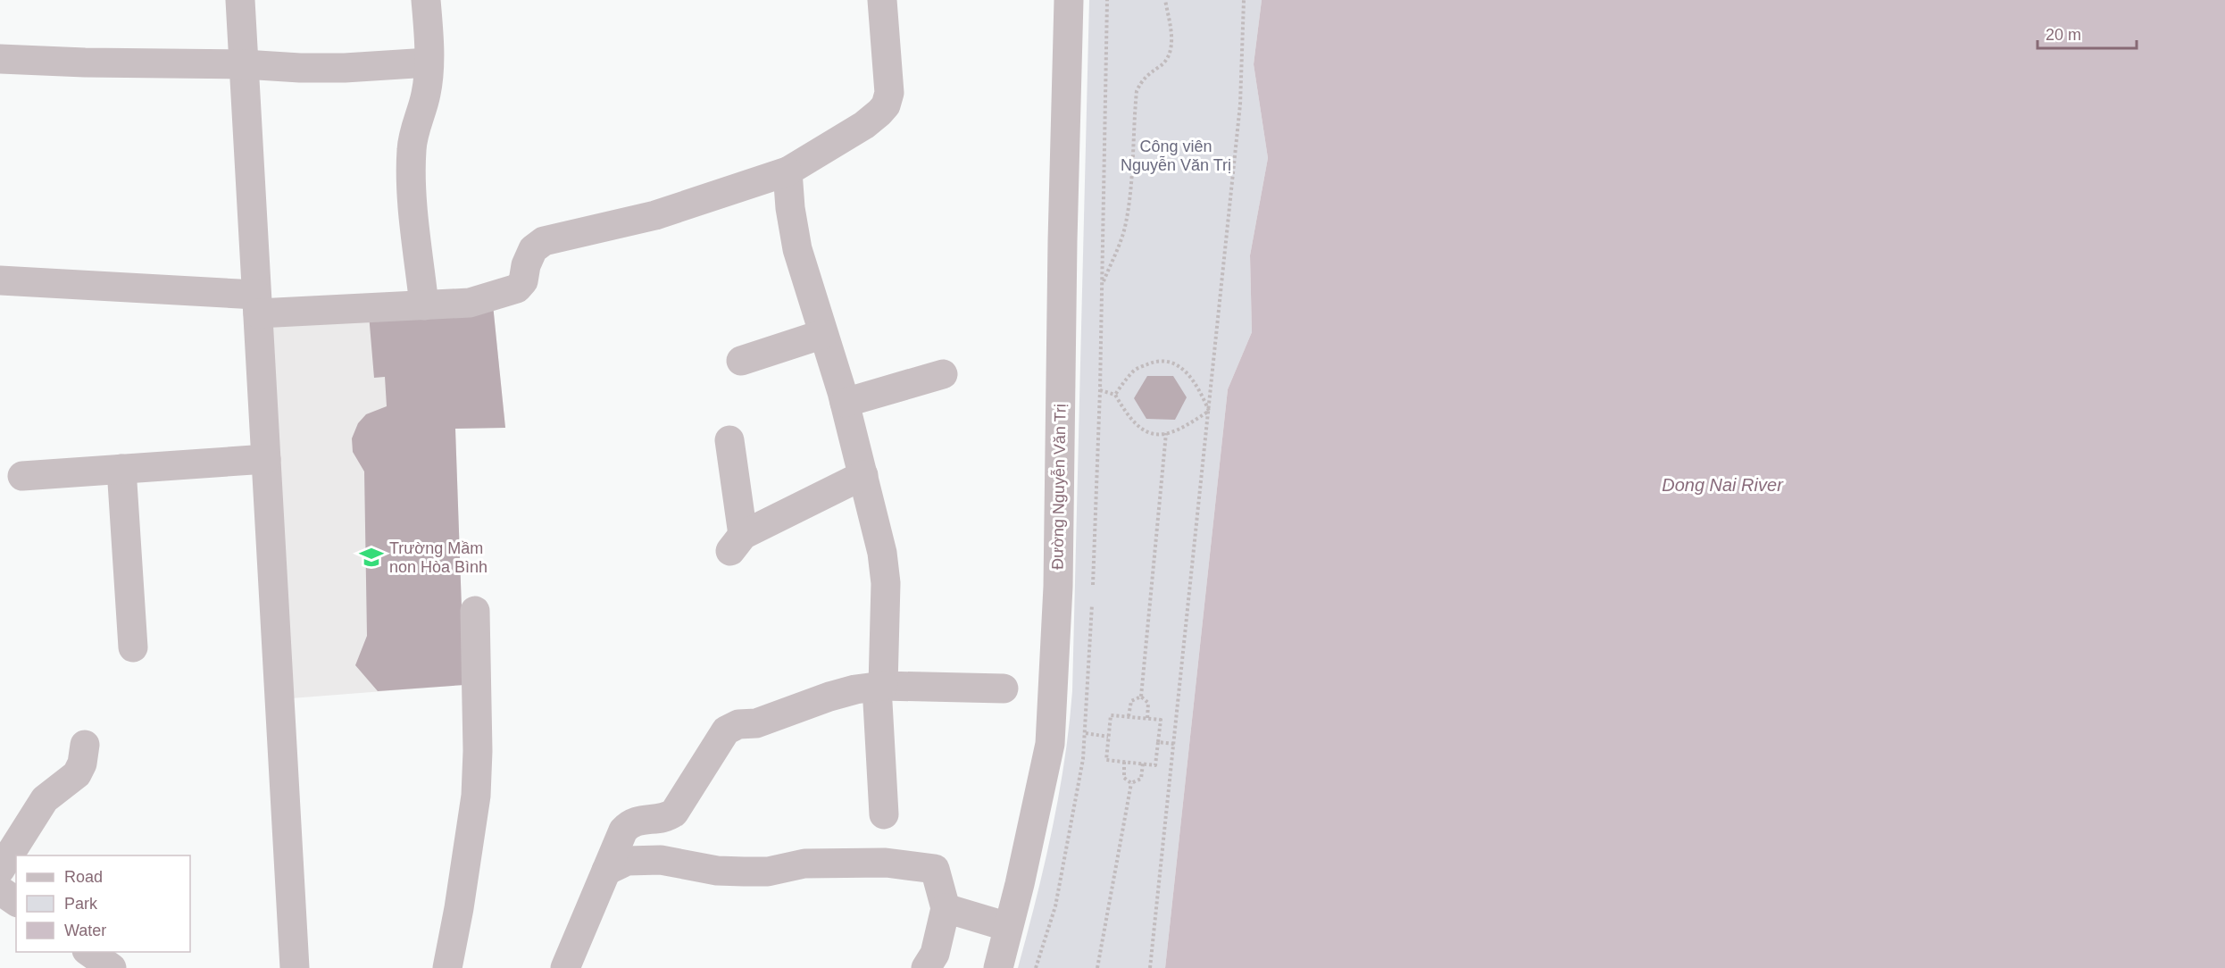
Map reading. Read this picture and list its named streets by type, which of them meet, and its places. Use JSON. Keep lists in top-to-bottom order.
{
  "streets": {
    "street": ["Đường Nguyễn Văn Trị"]
  },
  "water": ["Dong Nai River"],
  "parks": ["Công viên Nguyễn Văn Trị"],
  "places": {
    "school or university": ["Trường Mầm non Hòa Bình"]
  },
  "legend": ["Road", "Park", "Water"],
  "scale_bar": "20 m"
}
